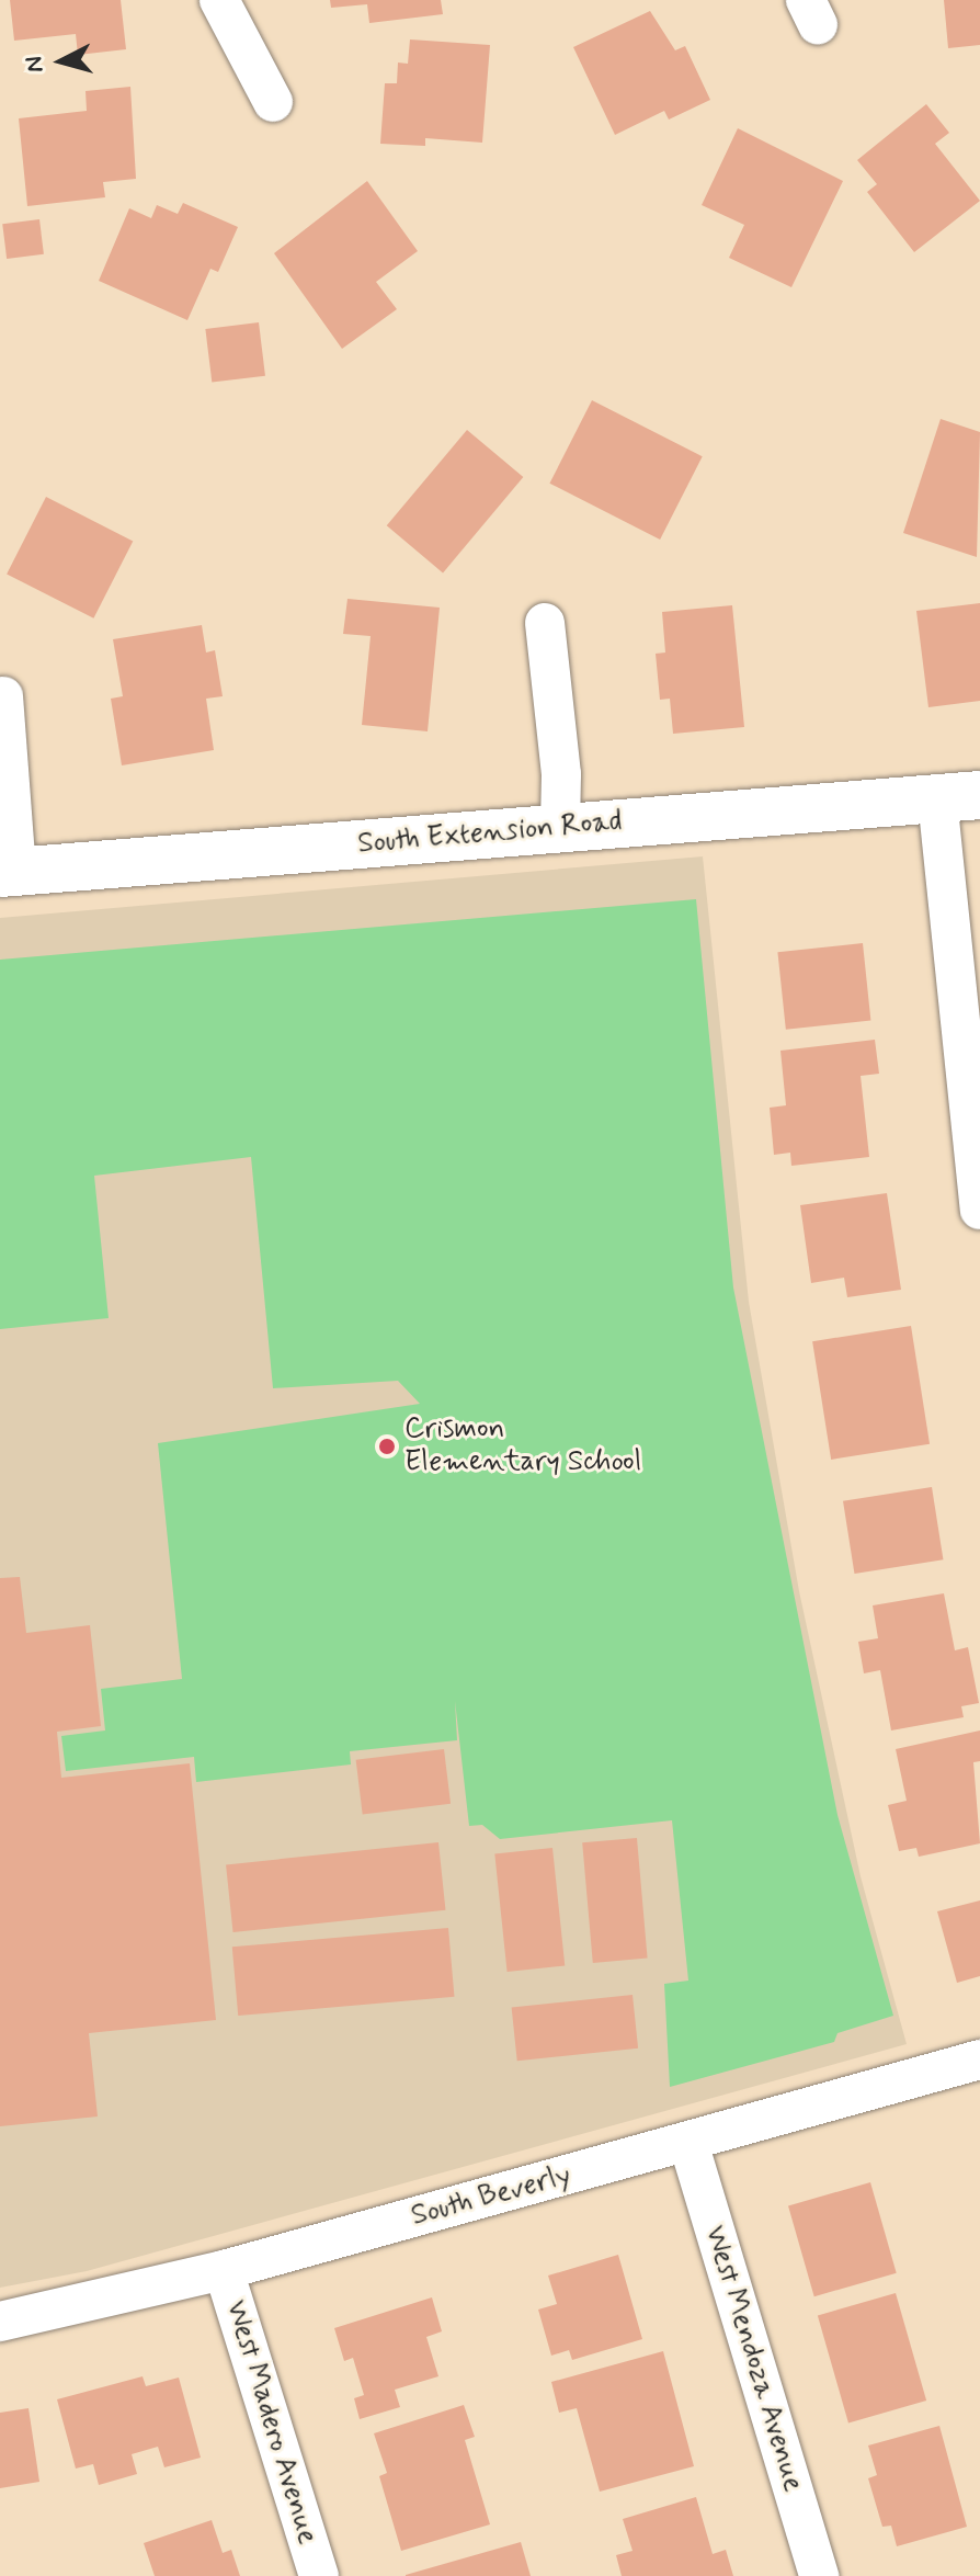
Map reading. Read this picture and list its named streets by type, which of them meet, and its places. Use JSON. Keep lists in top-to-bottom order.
{
  "streets": {
    "street": [
      "South Extension Road",
      "South Beverly",
      "West Mendoza Avenue",
      "West Madero Avenue"
    ]
  },
  "crossings": [
    ["South Beverly", "West Mendoza Avenue"],
    ["South Beverly", "West Madero Avenue"]
  ],
  "places": ["Crismon Elementary School"],
  "north": "left"
}
